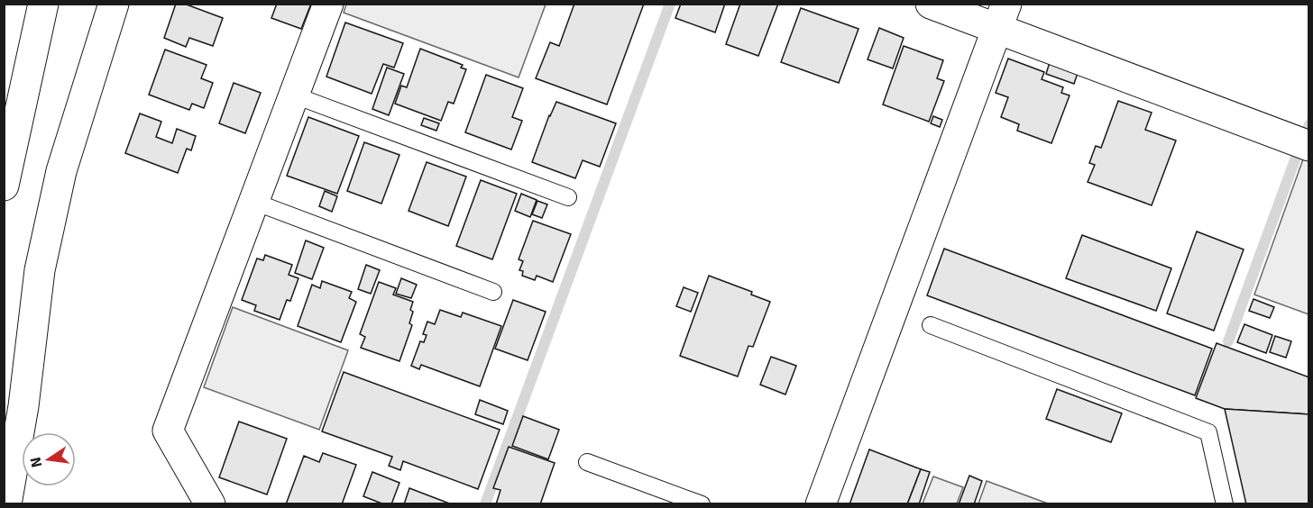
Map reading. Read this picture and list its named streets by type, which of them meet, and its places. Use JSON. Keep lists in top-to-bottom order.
{
  "north": "left"
}
